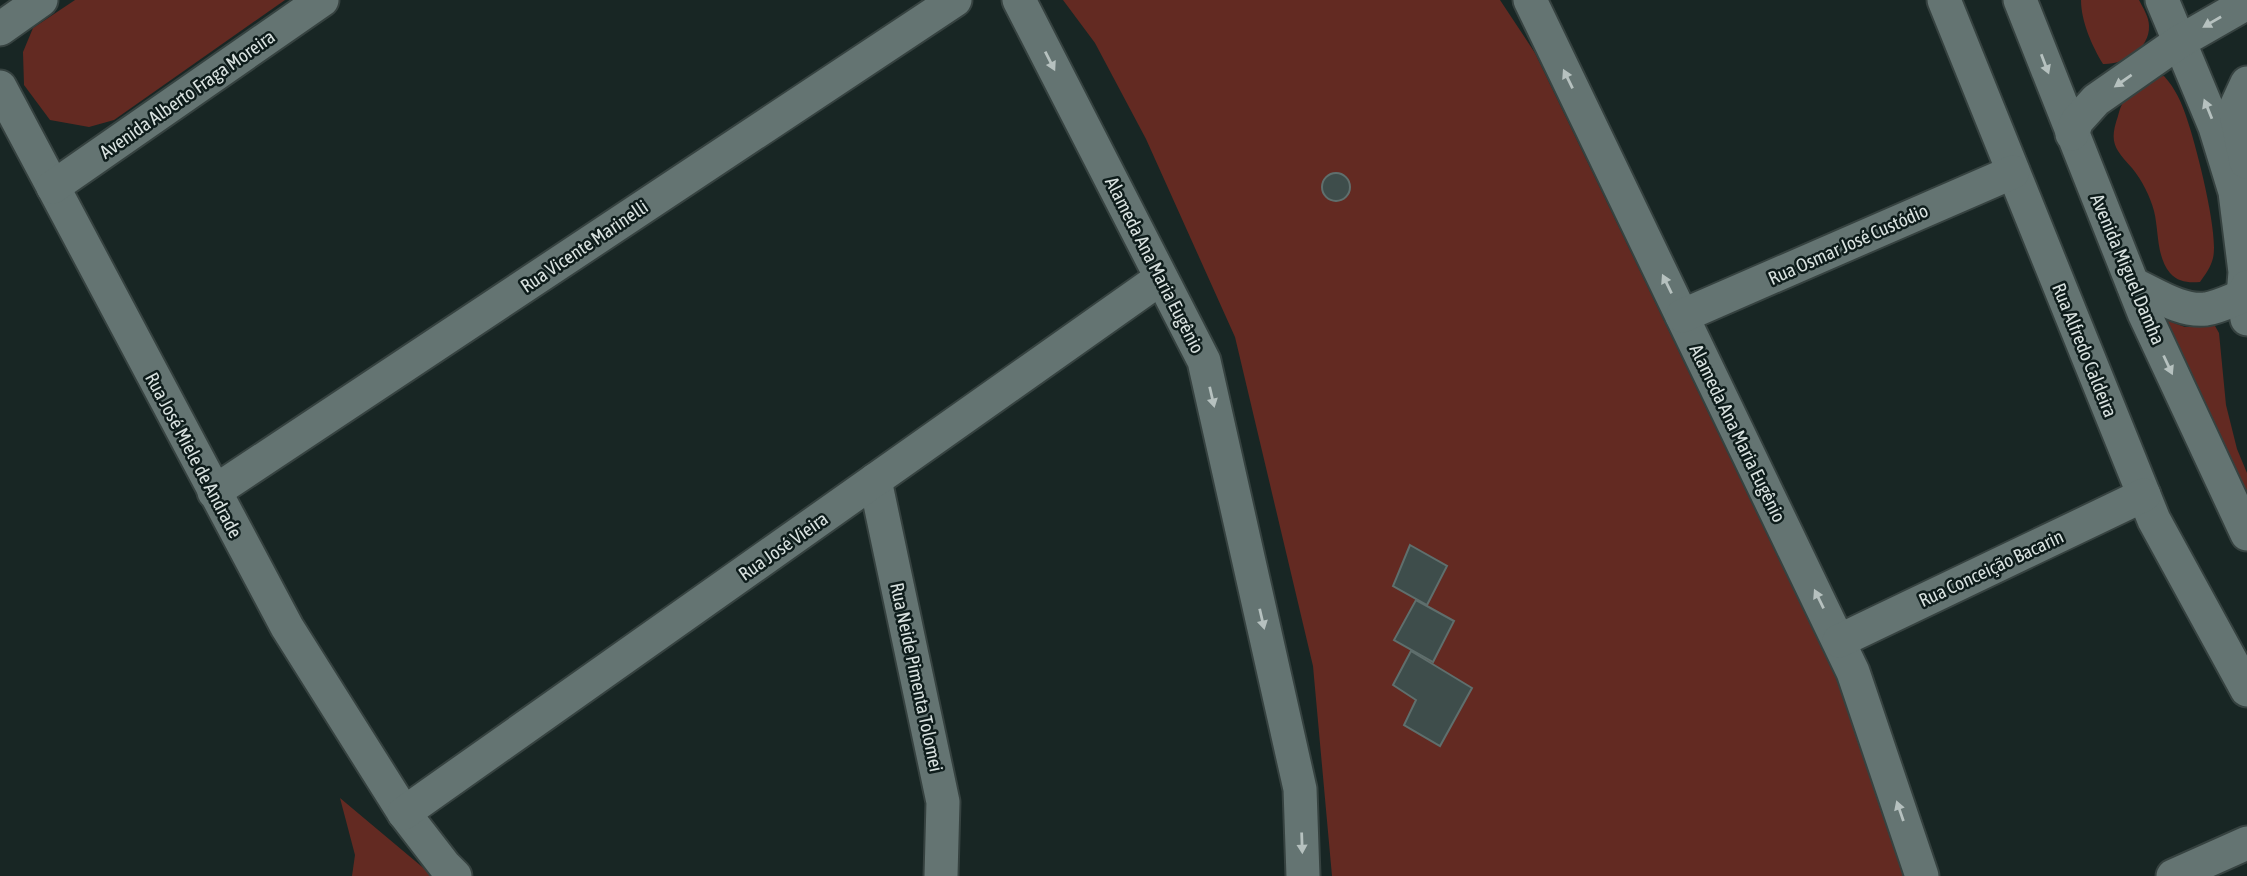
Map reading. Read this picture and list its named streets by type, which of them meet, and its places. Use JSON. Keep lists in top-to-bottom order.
{
  "streets": {
    "street": [
      "Avenida Alberto Fraga Moreira",
      "Rua Osmar José Custódio",
      "Rua Vicente Marinelli",
      "Alameda Ana Maria Eugênio",
      "Avenida Miguel Damha",
      "Rua Alfredo Caldeira",
      "Rua José Miele de Andrade",
      "Rua José Vieira",
      "Rua Conceição Bacarin",
      "Rua Neide Pimenta Tolomei"
    ]
  },
  "crossings": [
    ["Avenida Alberto Fraga Moreira", "Rua José Miele de Andrade"],
    ["Rua Osmar José Custódio", "Alameda Ana Maria Eugênio"],
    ["Rua Osmar José Custódio", "Rua Alfredo Caldeira"],
    ["Rua Vicente Marinelli", "Rua José Miele de Andrade"],
    ["Alameda Ana Maria Eugênio", "Rua José Vieira"],
    ["Alameda Ana Maria Eugênio", "Rua Conceição Bacarin"],
    ["Rua Alfredo Caldeira", "Rua Conceição Bacarin"],
    ["Rua José Miele de Andrade", "Rua José Vieira"],
    ["Rua José Vieira", "Rua Neide Pimenta Tolomei"]
  ]
}
